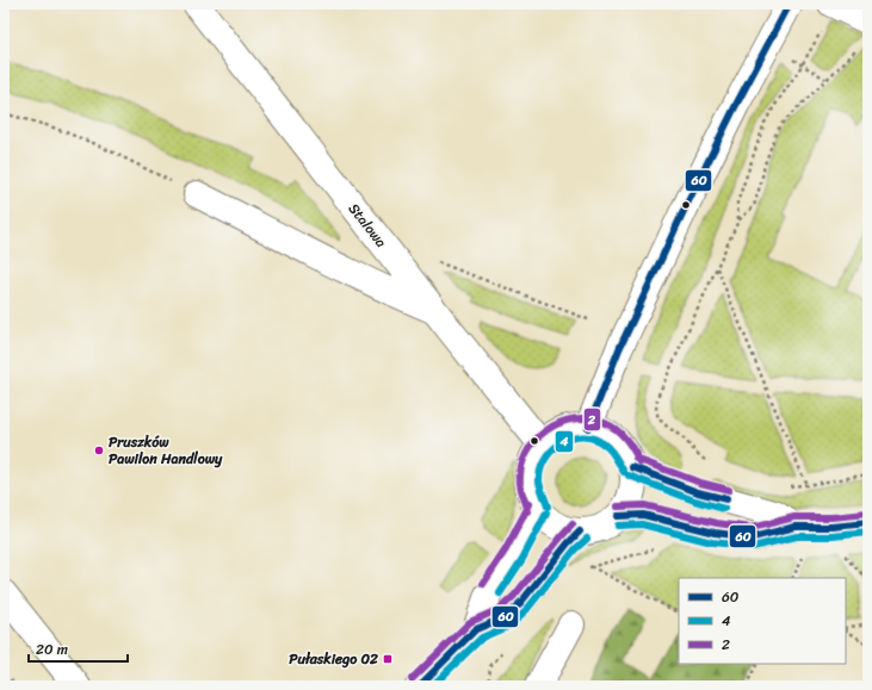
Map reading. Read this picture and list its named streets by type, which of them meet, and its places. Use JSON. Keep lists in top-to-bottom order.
{
  "streets": {
    "street": ["Stalowa"]
  },
  "places": {
    "other": ["Pruszków Pawilon Handlowy"],
    "transit": ["Pułaskiego 02"]
  },
  "lines": ["transit line 60", "transit line 2", "transit line 4"],
  "legend": ["60", "4", "2"],
  "scale_bar": "20 m"
}
